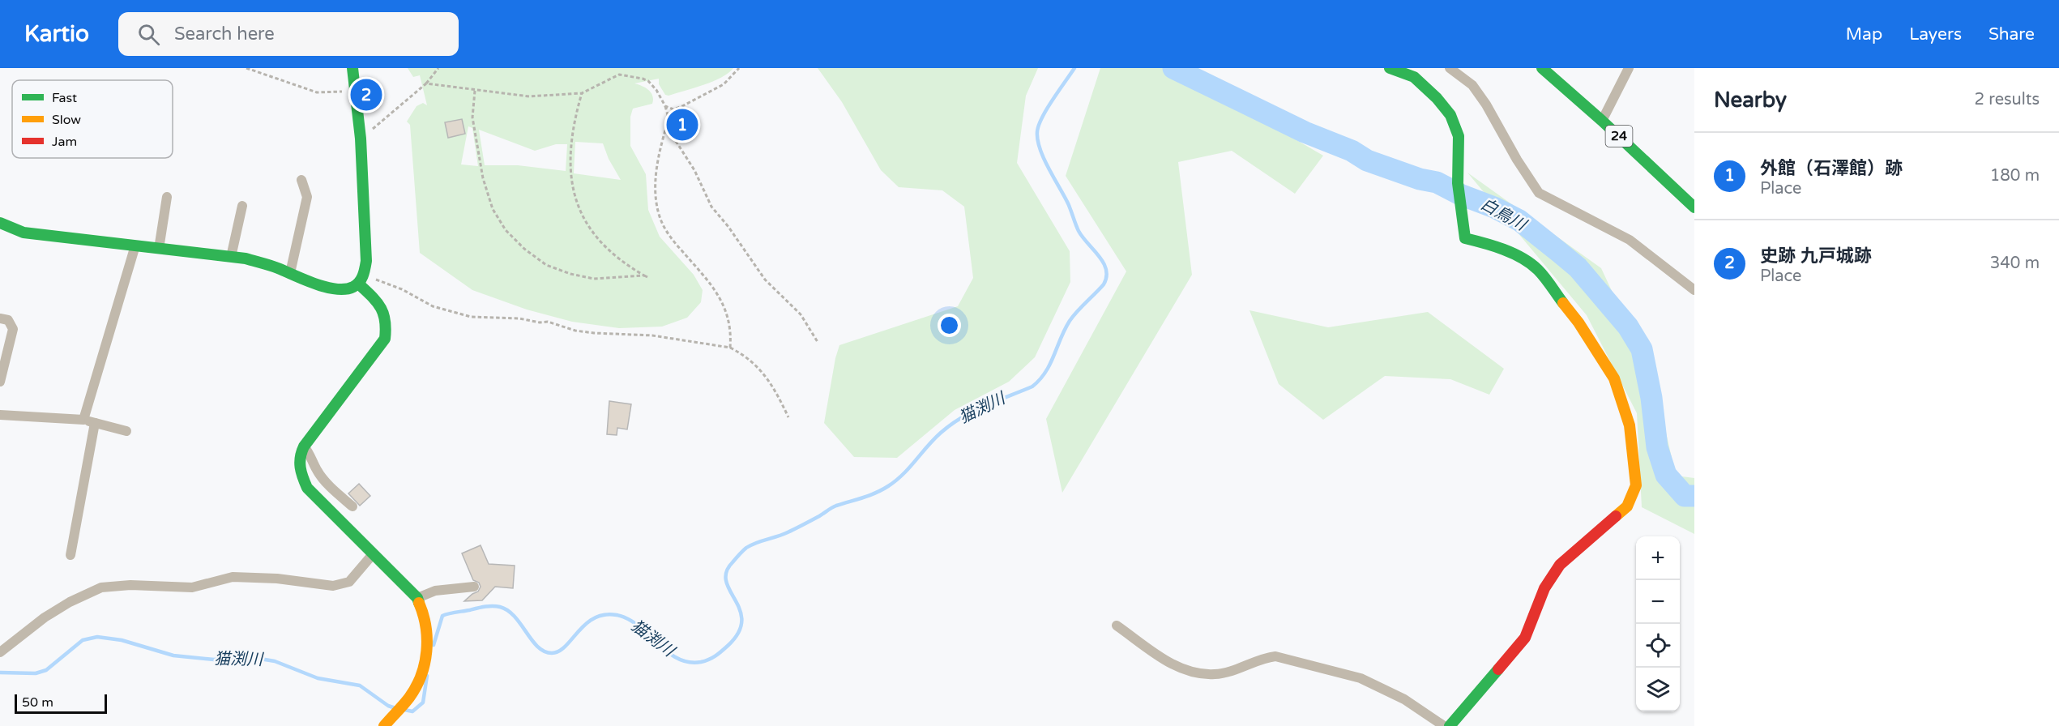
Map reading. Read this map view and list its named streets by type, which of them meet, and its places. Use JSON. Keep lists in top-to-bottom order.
{
  "streets": {
    "street": ["24"]
  },
  "water": ["白鳥川", "猫渕川"],
  "legend": ["Fast", "Slow", "Jam"],
  "scale_bar": "50 m",
  "page": {
    "header": "Kartio",
    "search": "Search here",
    "nav": ["Map", "Layers", "Share"],
    "heading": ["Nearby", "2 results"],
    "pins": ["2", "1"],
    "list": [
      {
        "mark": "1",
        "name": "外館（石澤館）跡",
        "note": "Place",
        "value": "180 m"
      },
      {
        "mark": "2",
        "name": "史跡 九戸城跡",
        "note": "Place",
        "value": "340 m"
      }
    ],
    "map_buttons": ["+", "−"],
    "scale": "50 m"
  }
}
